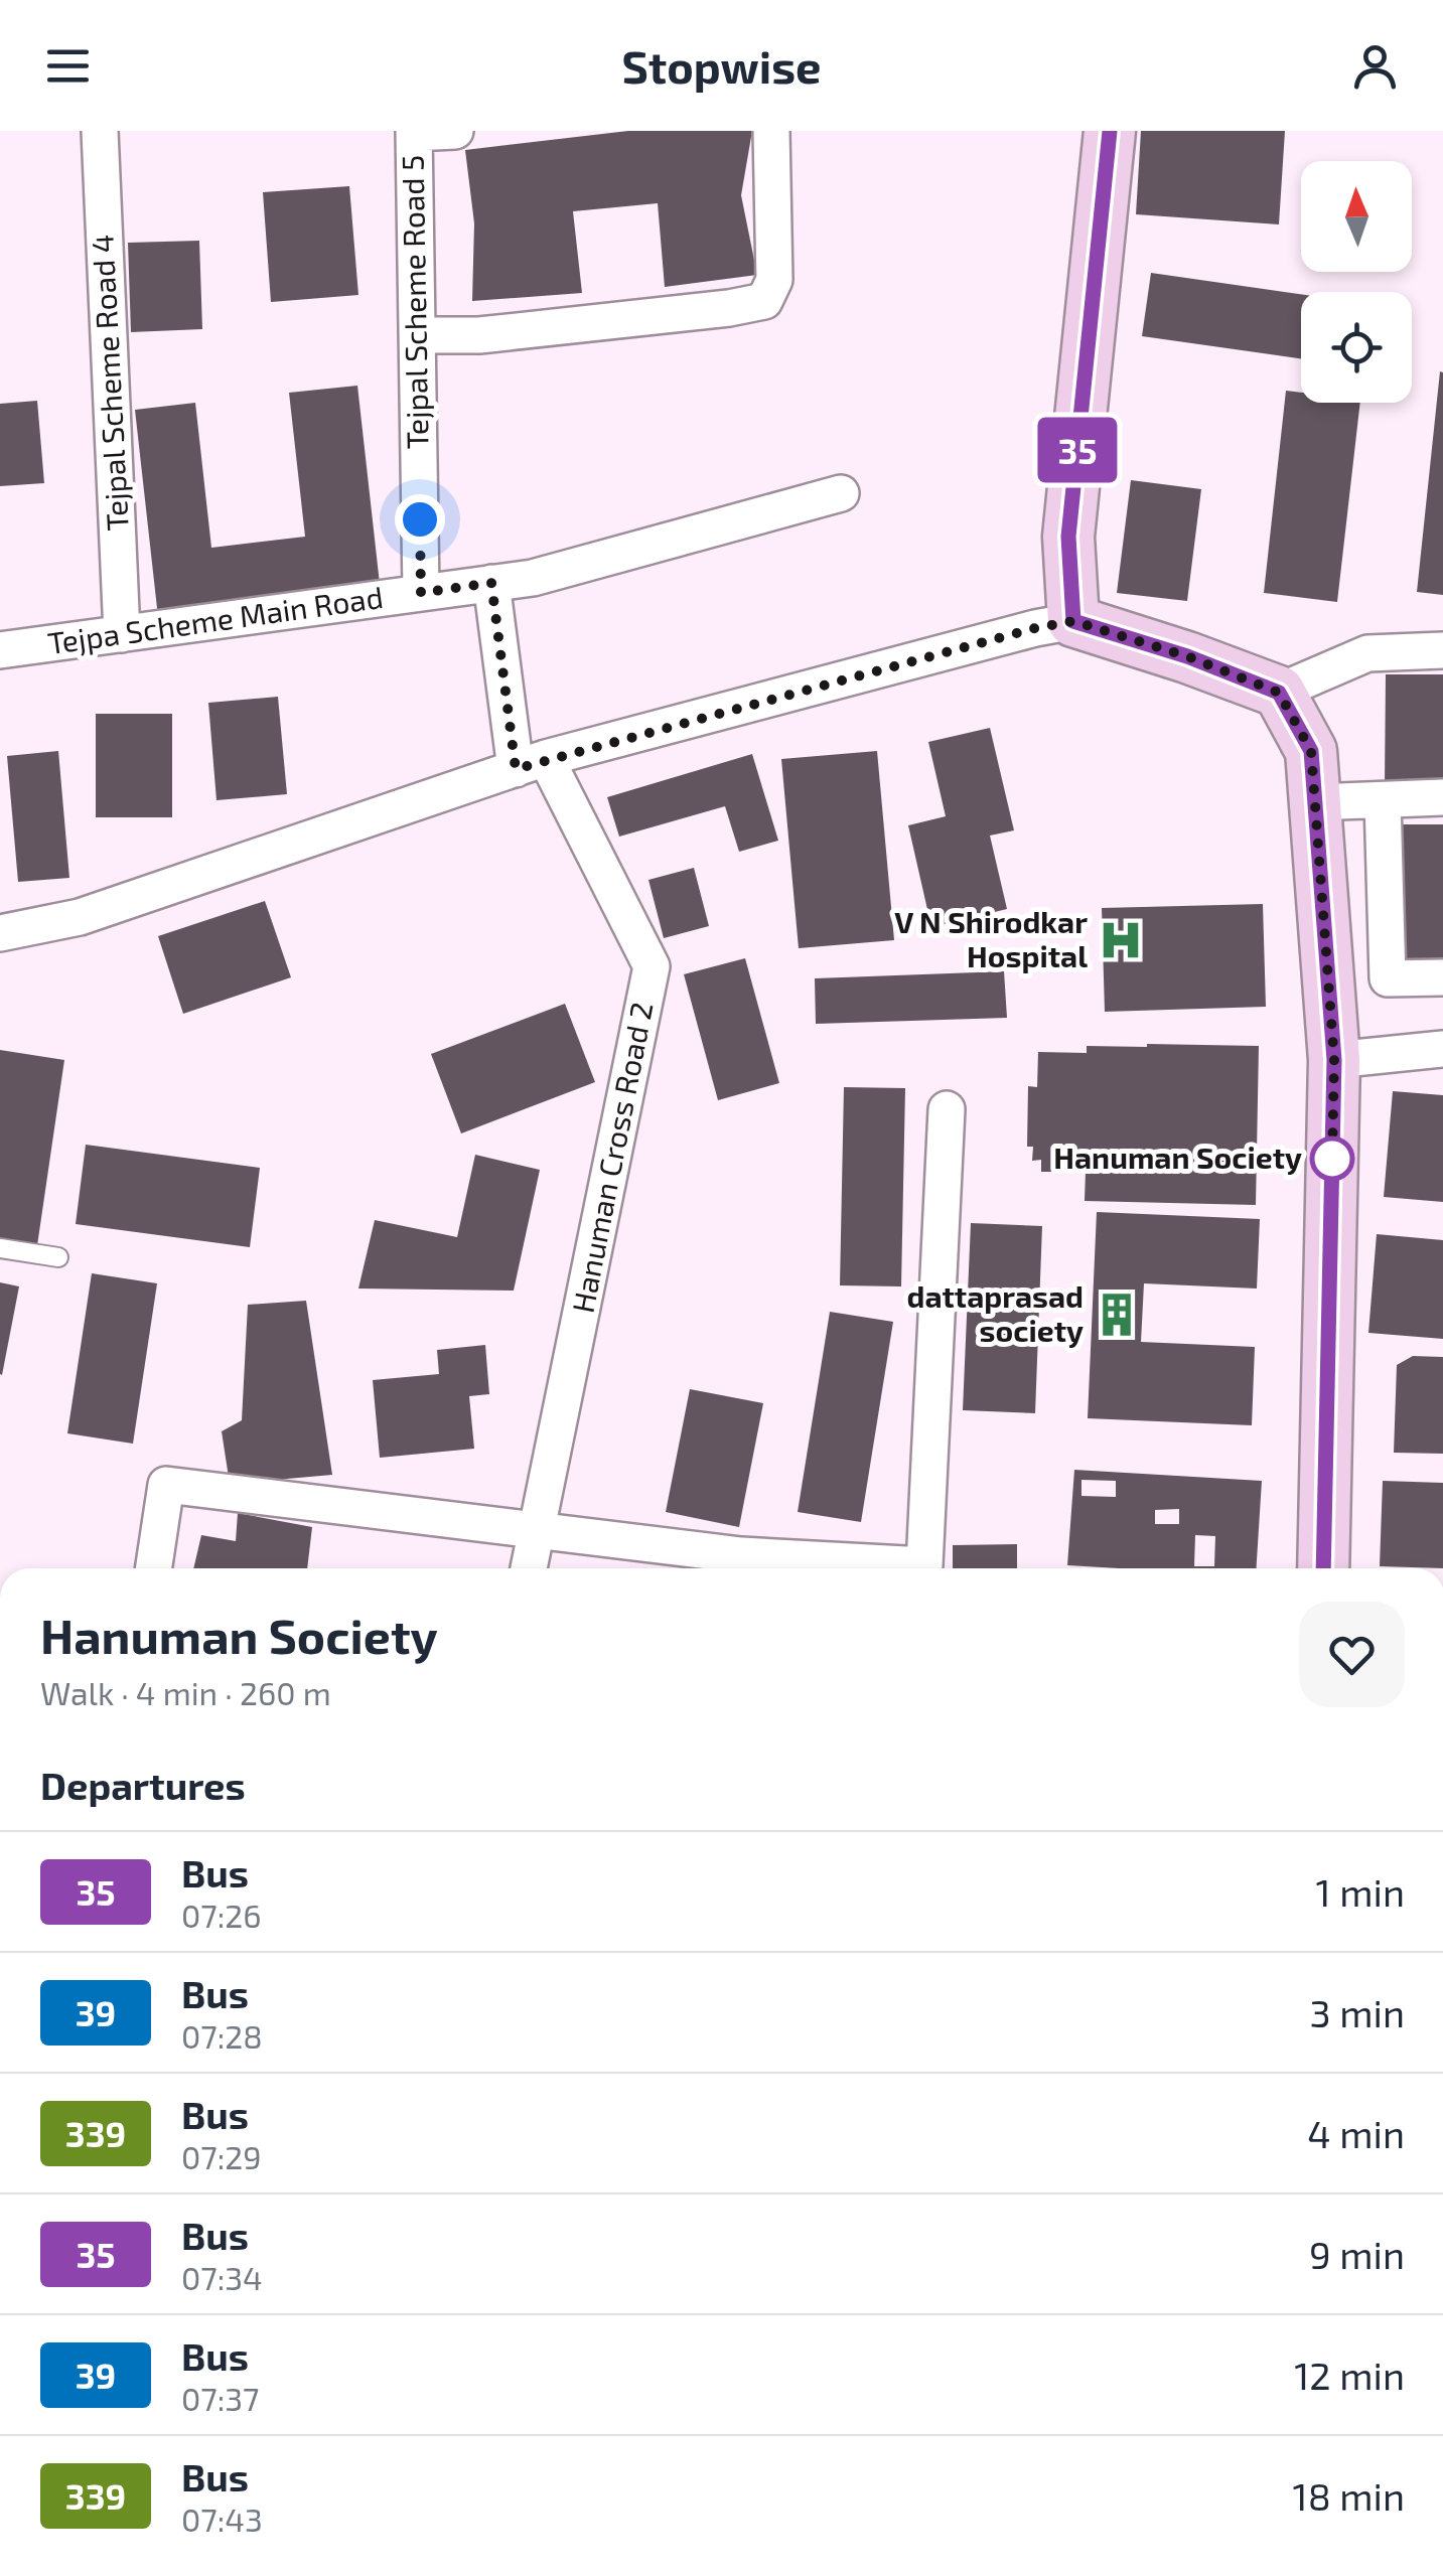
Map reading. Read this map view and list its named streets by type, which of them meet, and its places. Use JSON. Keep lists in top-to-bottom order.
{
  "streets": {
    "street": [
      "Tejpal Scheme Road 5",
      "Tejpal Scheme Road 4",
      "Tejpa Scheme Main Road",
      "Hanuman Cross Road 2"
    ]
  },
  "crossings": [
    ["Tejpal Scheme Road 5", "Tejpa Scheme Main Road"],
    ["Tejpal Scheme Road 4", "Tejpa Scheme Main Road"],
    ["Tejpa Scheme Main Road", "Hanuman Cross Road 2"]
  ],
  "places": {
    "hospital": ["V N Shirodkar Hospital"],
    "other": ["Hanuman Society"],
    "building": ["dattaprasad society"]
  },
  "lines": ["bus line 35"],
  "north": "top",
  "page": {
    "header": "Stopwise",
    "on_map": "35",
    "heading": [
      ["Hanuman Society", "Walk · 4 min · 260 m"],
      "Departures"
    ],
    "list": [
      {
        "mark": "35",
        "name": "Bus",
        "note": "07:26",
        "value": "1 min"
      },
      {
        "mark": "39",
        "name": "Bus",
        "note": "07:28",
        "value": "3 min"
      },
      {
        "mark": "339",
        "name": "Bus",
        "note": "07:29",
        "value": "4 min"
      },
      {
        "mark": "35",
        "name": "Bus",
        "note": "07:34",
        "value": "9 min"
      },
      {
        "mark": "39",
        "name": "Bus",
        "note": "07:37",
        "value": "12 min"
      },
      {
        "mark": "339",
        "name": "Bus",
        "note": "07:43",
        "value": "18 min"
      }
    ]
  }
}
